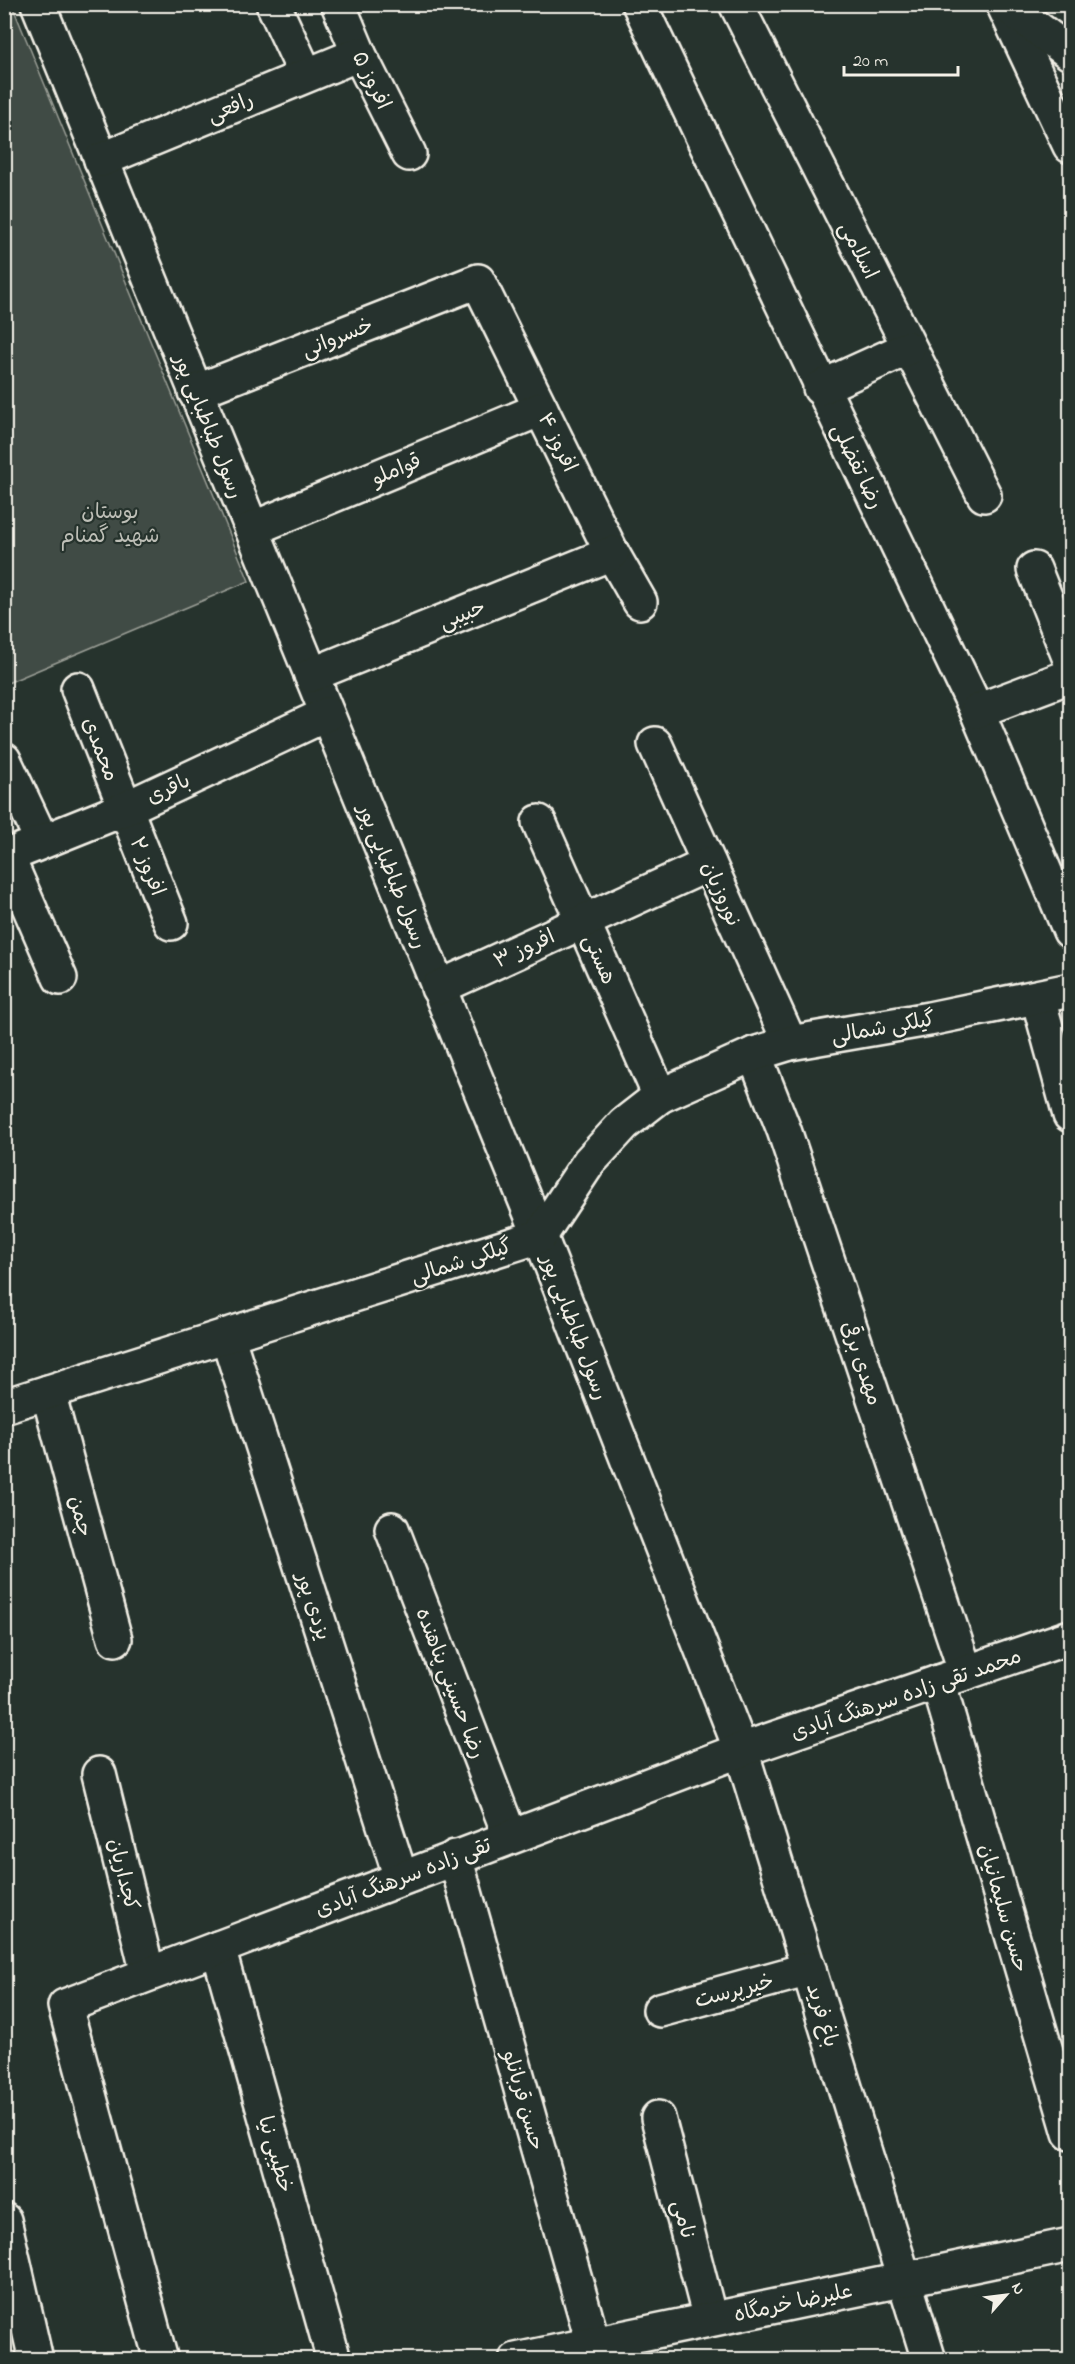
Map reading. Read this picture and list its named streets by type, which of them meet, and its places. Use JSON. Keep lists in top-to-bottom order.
{
  "streets": {
    "main road": [
      "افروز ۵",
      "رافعی",
      "اسلامی",
      "خسروانی",
      "رسول طباطبایی پور",
      "افروز ۴",
      "رضا تفضلی",
      "قواملو",
      "حبیبی",
      "محمدی",
      "باقری",
      "افروز ۲",
      "نوروزیان",
      "افروز ۳",
      "هستی",
      "گيلکی شمالی",
      "مهدی برقی",
      "چمن",
      "یزدی پور",
      "رضا حسینی پناهنده",
      "محمد تقی زاده سرهنگ آبادی",
      "کجداریان",
      "تقی زاده سرهنگ آبادی",
      "حسن سلیمانیان",
      "خیرپرست",
      "باغ فرید",
      "حسن قربانلو",
      "خطیبی نیا",
      "نامی",
      "علیرضا خرمگاه"
    ]
  },
  "crossings": [
    ["افروز ۵", "رافعی"],
    ["رافعی", "رسول طباطبایی پور"],
    ["خسروانی", "رسول طباطبایی پور"],
    ["خسروانی", "افروز ۴"],
    ["رسول طباطبایی پور", "قواملو"],
    ["رسول طباطبایی پور", "حبیبی"],
    ["رسول طباطبایی پور", "باقری"],
    ["رسول طباطبایی پور", "افروز ۳"],
    ["رسول طباطبایی پور", "گيلکی شمالی"],
    ["رسول طباطبایی پور", "محمد تقی زاده سرهنگ آبادی"],
    ["رسول طباطبایی پور", "تقی زاده سرهنگ آبادی"],
    ["رسول طباطبایی پور", "باغ فرید"],
    ["افروز ۴", "قواملو"],
    ["افروز ۴", "حبیبی"],
    ["محمدی", "باقری"],
    ["محمدی", "افروز ۲"],
    ["باقری", "افروز ۲"],
    ["نوروزیان", "افروز ۳"],
    ["نوروزیان", "گيلکی شمالی"],
    ["افروز ۳", "هستی"],
    ["هستی", "گيلکی شمالی"],
    ["گيلکی شمالی", "مهدی برقی"],
    ["گيلکی شمالی", "چمن"],
    ["گيلکی شمالی", "یزدی پور"],
    ["مهدی برقی", "محمد تقی زاده سرهنگ آبادی"],
    ["مهدی برقی", "حسن سلیمانیان"],
    ["یزدی پور", "تقی زاده سرهنگ آبادی"],
    ["رضا حسینی پناهنده", "تقی زاده سرهنگ آبادی"],
    ["محمد تقی زاده سرهنگ آبادی", "تقی زاده سرهنگ آبادی"],
    ["محمد تقی زاده سرهنگ آبادی", "حسن سلیمانیان"],
    ["محمد تقی زاده سرهنگ آبادی", "باغ فرید"],
    ["کجداریان", "تقی زاده سرهنگ آبادی"],
    ["تقی زاده سرهنگ آبادی", "باغ فرید"],
    ["تقی زاده سرهنگ آبادی", "حسن قربانلو"],
    ["تقی زاده سرهنگ آبادی", "خطیبی نیا"],
    ["خیرپرست", "باغ فرید"],
    ["باغ فرید", "علیرضا خرمگاه"],
    ["حسن قربانلو", "علیرضا خرمگاه"],
    ["نامی", "علیرضا خرمگاه"]
  ],
  "parks": ["بوستان شهید گمنام"],
  "scale_bar": "20 m",
  "north": "top right"
}
